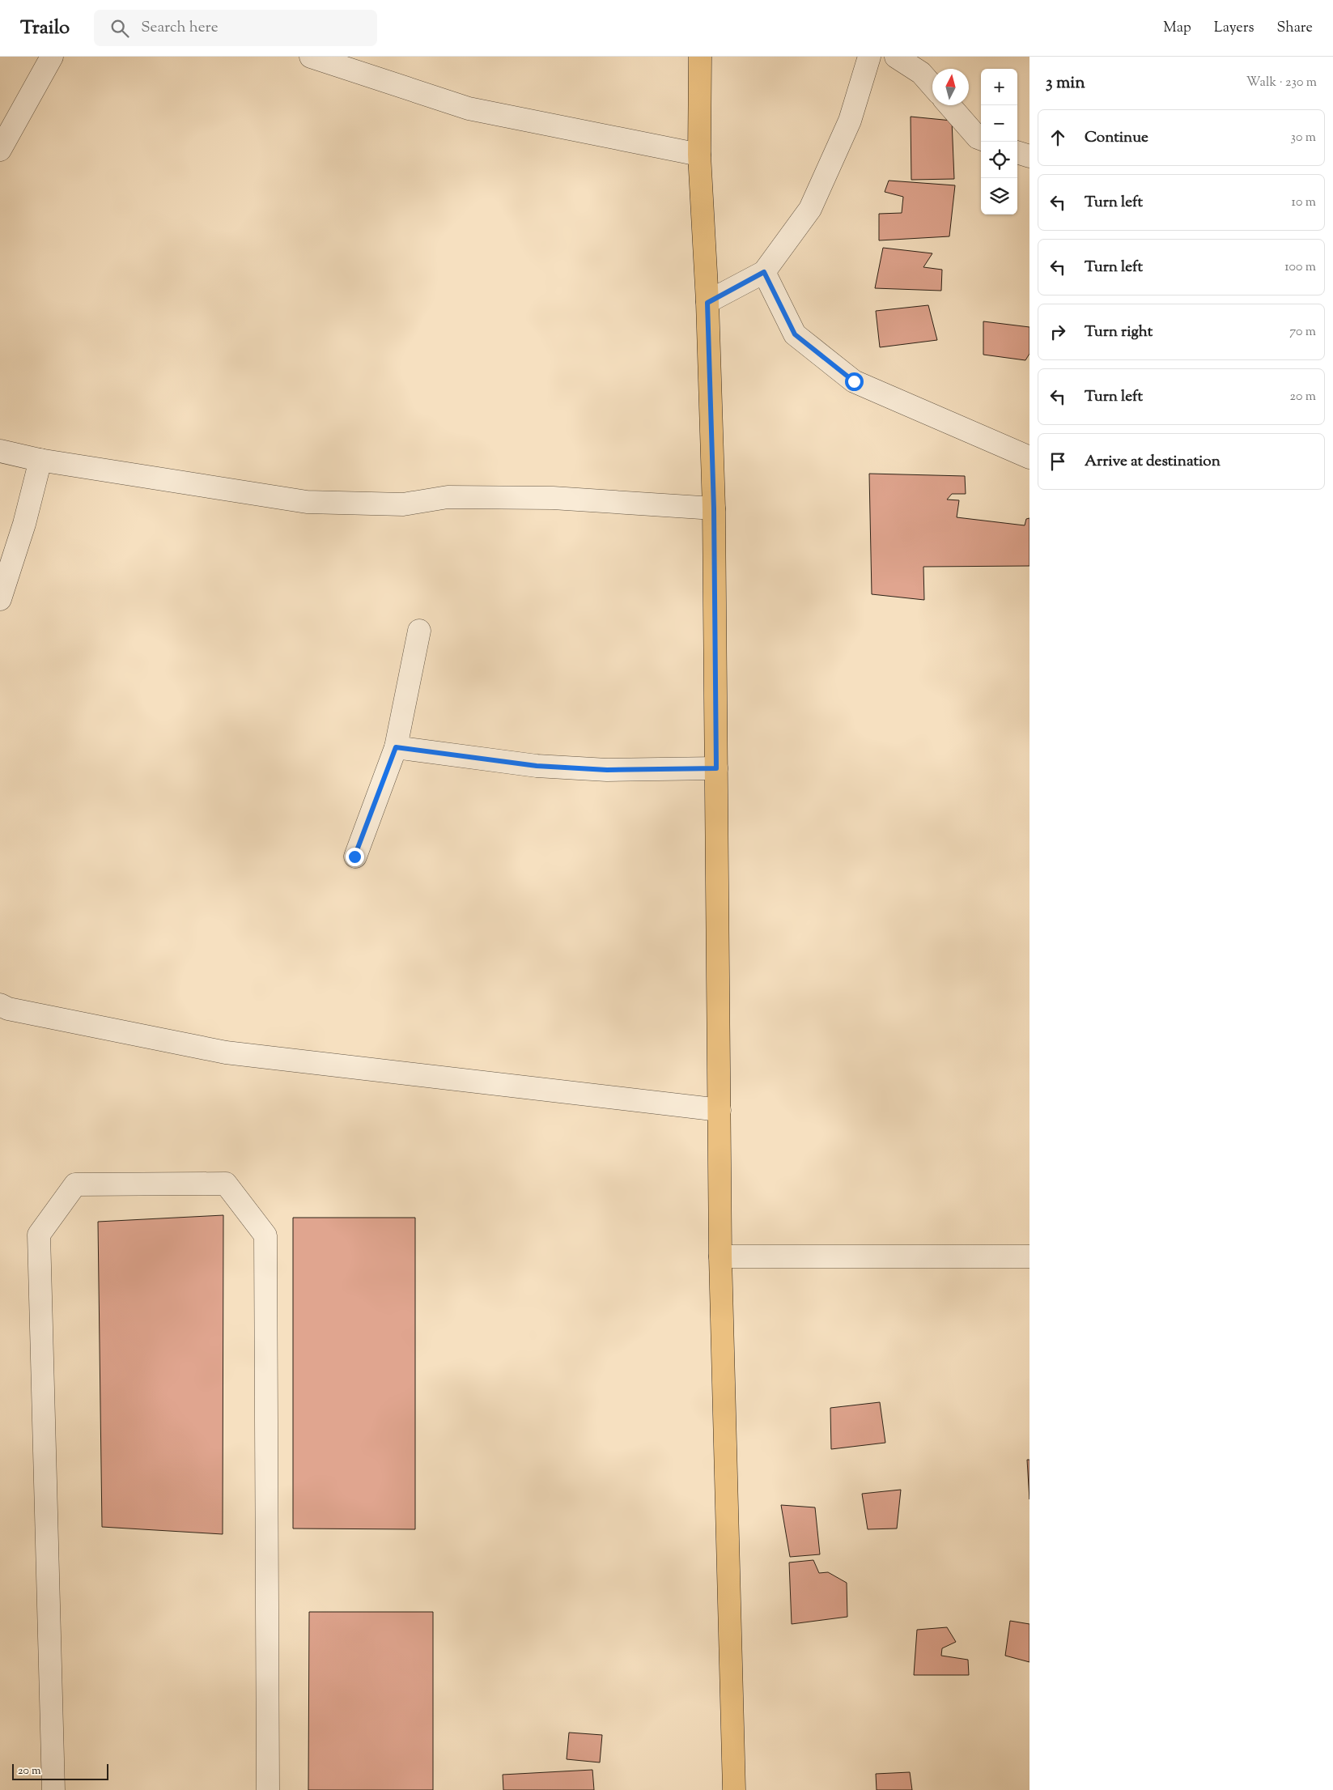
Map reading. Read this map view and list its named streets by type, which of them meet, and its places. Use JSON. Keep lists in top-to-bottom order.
{
  "scale_bar": "20 m",
  "north": "top",
  "page": {
    "header": "Trailo",
    "search": "Search here",
    "nav": ["Map", "Layers", "Share"],
    "heading": ["3 min", "Walk · 230 m"],
    "map_buttons": ["+", "−"],
    "list": [
      ["Continue", "30 m"],
      ["Turn left", "10 m"],
      ["Turn left", "100 m"],
      ["Turn right", "70 m"],
      ["Turn left", "20 m"],
      "Arrive at destination"
    ],
    "scale": "20 m"
  }
}
